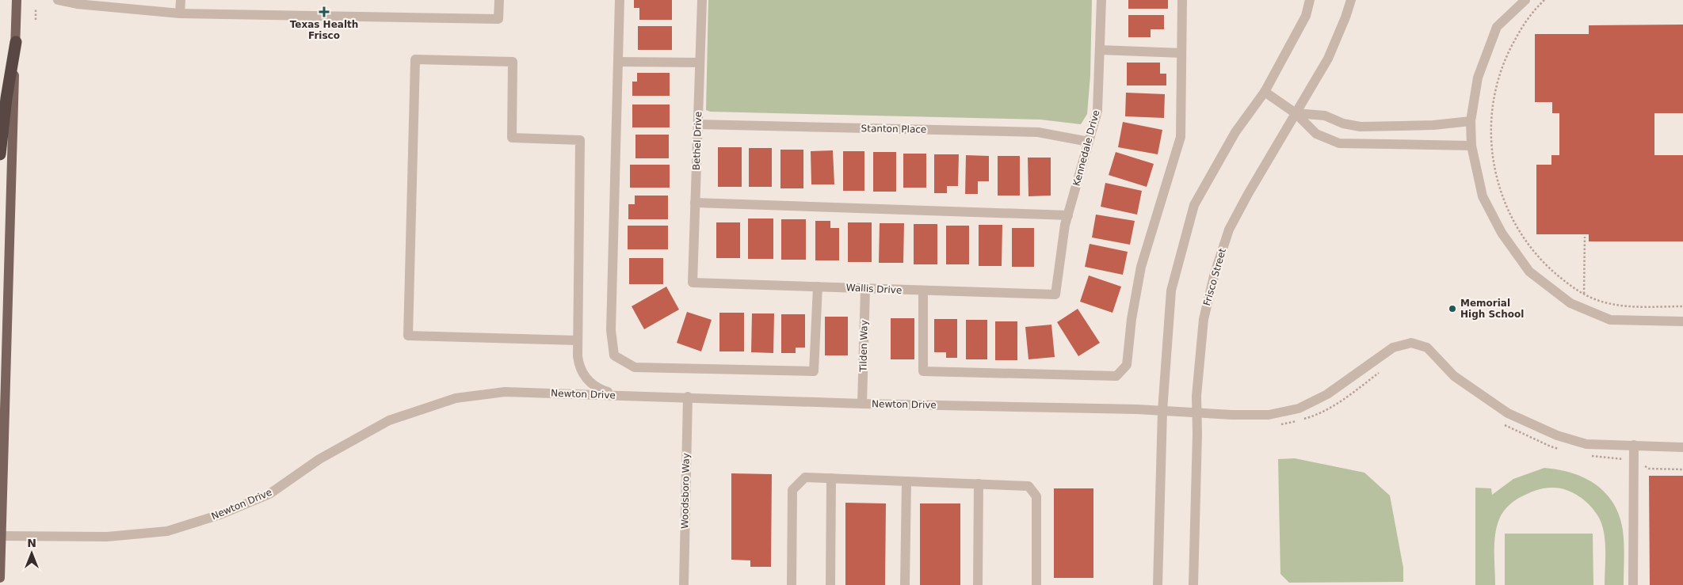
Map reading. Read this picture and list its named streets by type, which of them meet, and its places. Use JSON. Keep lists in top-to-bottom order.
{
  "streets": {
    "street": [
      "Stanton Place",
      "Bethel Drive",
      "Kennedale Drive",
      "Frisco Street",
      "Wallis Drive",
      "Tilden Way",
      "Newton Drive",
      "Woodsboro Way"
    ]
  },
  "crossings": [
    ["Stanton Place", "Bethel Drive"],
    ["Stanton Place", "Kennedale Drive"],
    ["Bethel Drive", "Wallis Drive"],
    ["Kennedale Drive", "Wallis Drive"],
    ["Frisco Street", "Newton Drive"],
    ["Wallis Drive", "Tilden Way"],
    ["Tilden Way", "Newton Drive"],
    ["Newton Drive", "Woodsboro Way"]
  ],
  "places": {
    "health": ["Texas Health Frisco"],
    "other": ["Memorial High School"]
  },
  "north": "top"
}
